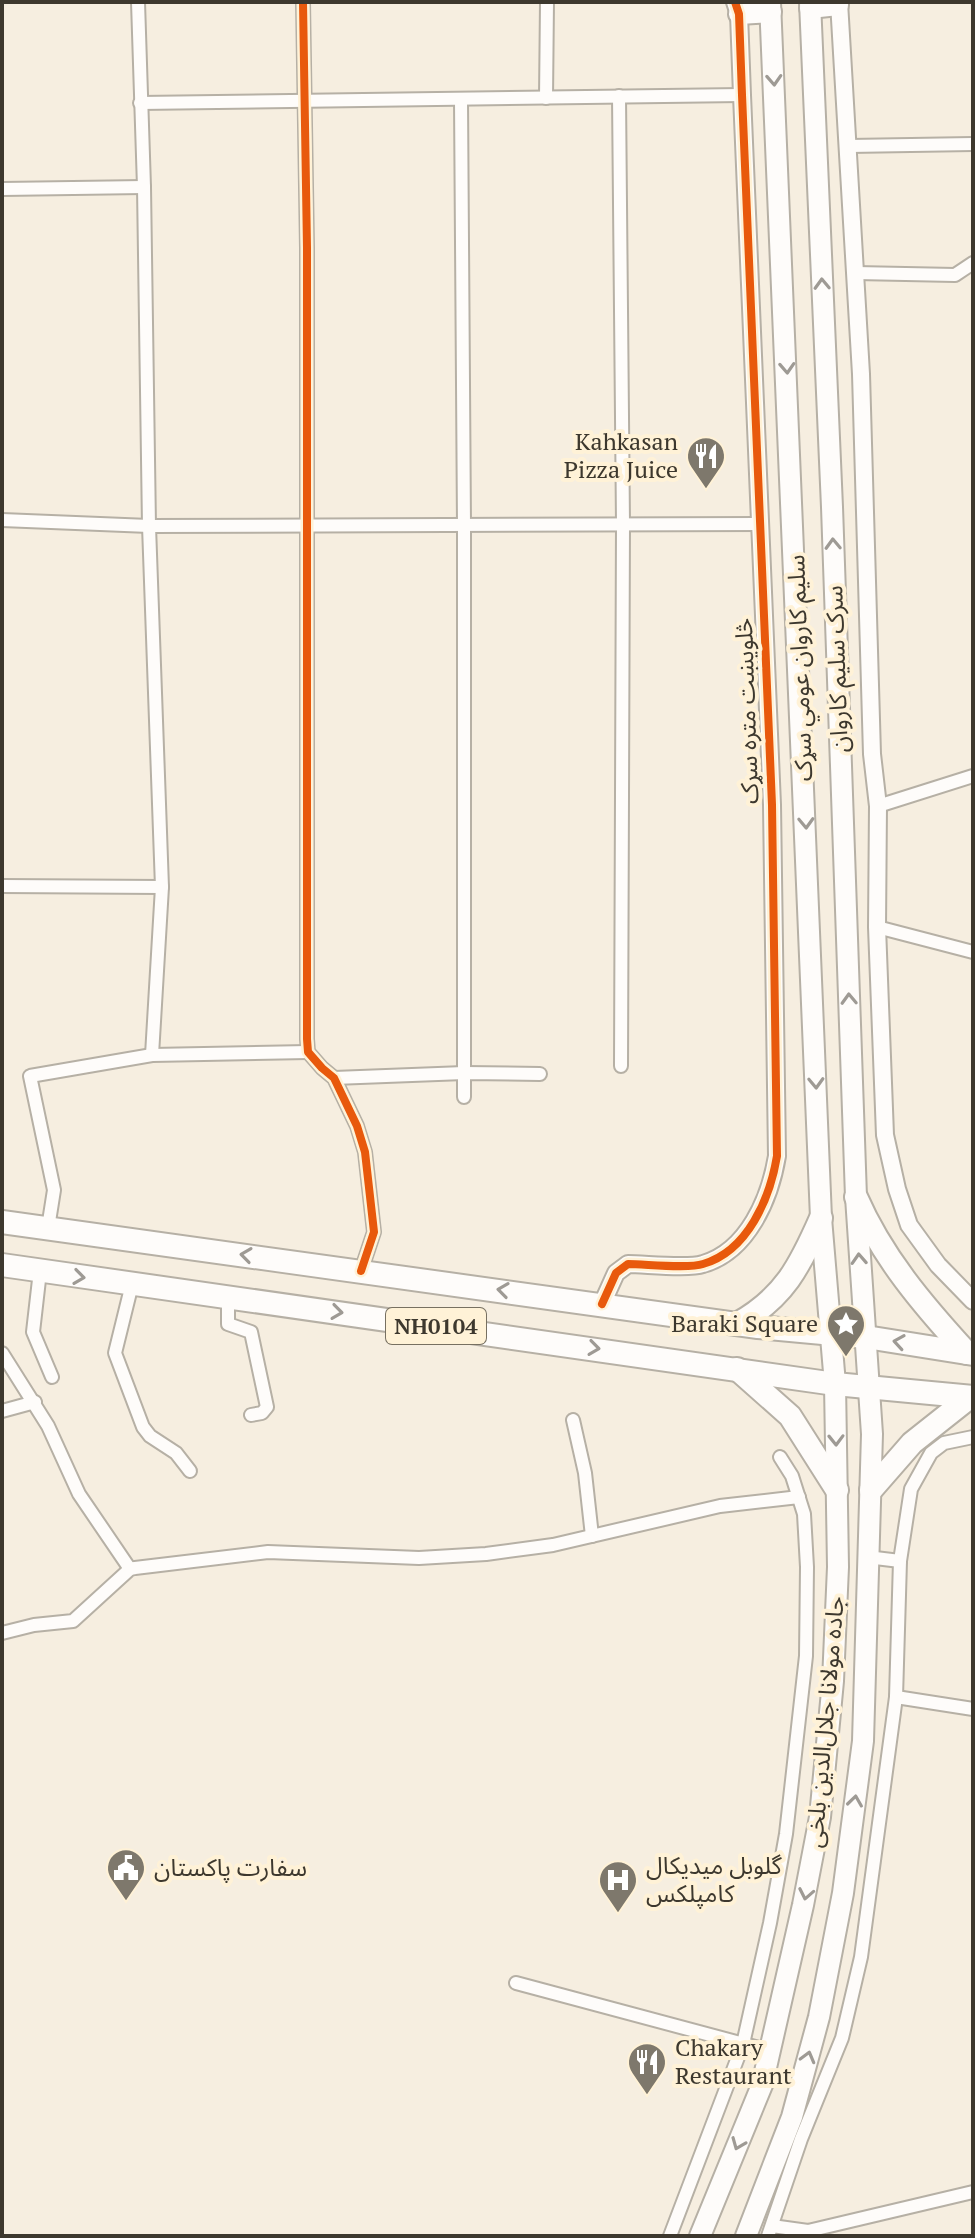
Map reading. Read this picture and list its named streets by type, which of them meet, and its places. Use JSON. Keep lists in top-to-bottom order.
{
  "streets": {
    "highway": ["NH0104"],
    "main road": ["سلیم کاروان عومي سړک", "سرک سلیم کاروان", "جاده مولانا جلال‌الدین بلخی"],
    "street": ["څلویښت متره سړک"]
  },
  "crossings": [
    ["سلیم کاروان عومي سړک", "NH0104"],
    ["سلیم کاروان عومي سړک", "جاده مولانا جلال‌الدین بلخی"],
    ["سرک سلیم کاروان", "NH0104"],
    ["سرک سلیم کاروان", "جاده مولانا جلال‌الدین بلخی"],
    ["څلویښت متره سړک", "NH0104"],
    ["NH0104", "جاده مولانا جلال‌الدین بلخی"]
  ],
  "one_way": ["سلیم کاروان عومي سړک", "سرک سلیم کاروان"],
  "places": {
    "restaurant": ["Kahkasan Pizza Juice", "Chakary Restaurant"],
    "place": ["Baraki Square"],
    "public building": ["سفارت پاکستان"],
    "hospital": ["گلوبل میدیکال کامپلکس"]
  }
}
